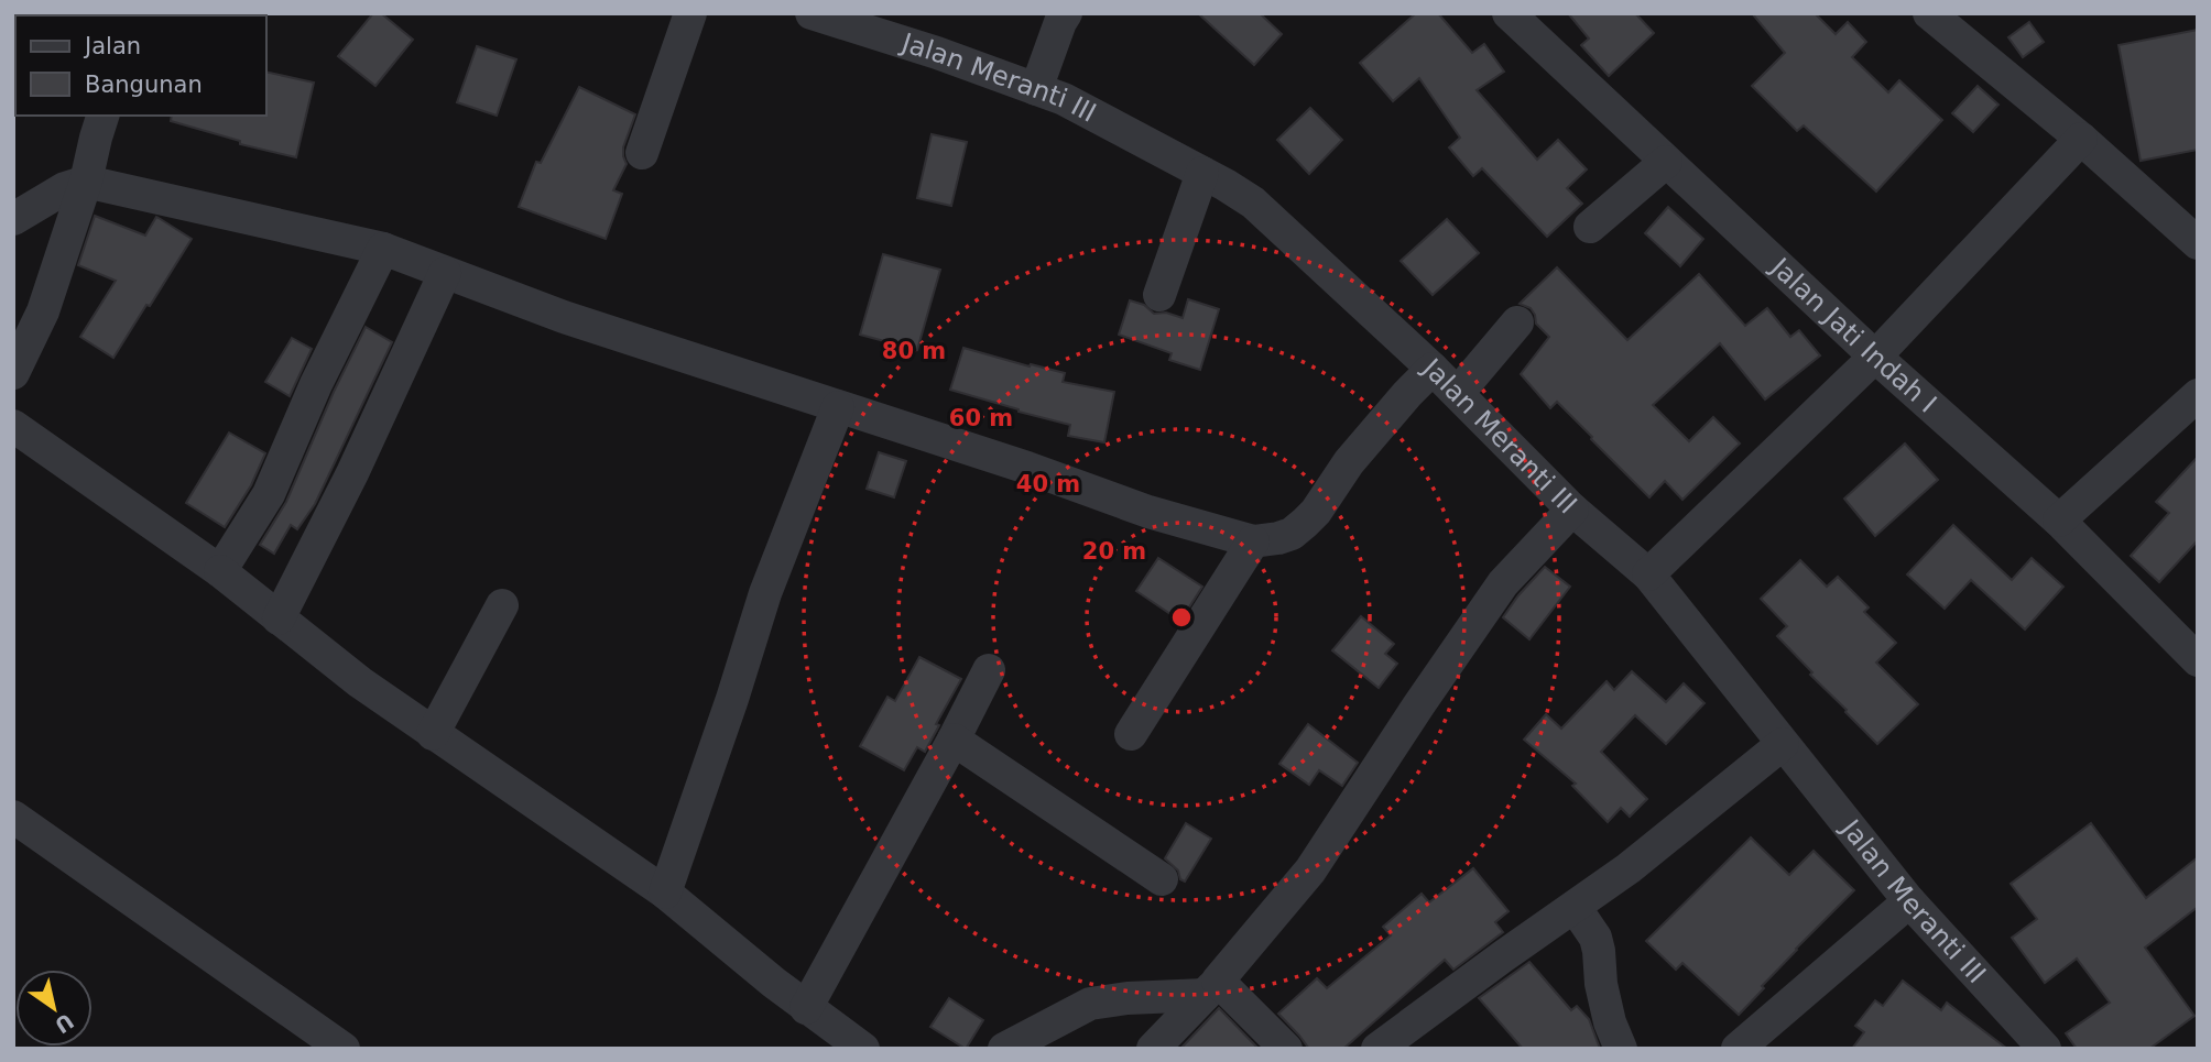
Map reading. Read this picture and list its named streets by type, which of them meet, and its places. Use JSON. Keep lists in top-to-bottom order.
{
  "streets": {
    "street": ["Jalan Meranti III", "Jalan Jati Indah I"]
  },
  "legend": ["Jalan", "Bangunan"],
  "north": "bottom right",
  "rings": [
    "80 m",
    "60 m",
    "40 m",
    "20 m"
  ]
}
